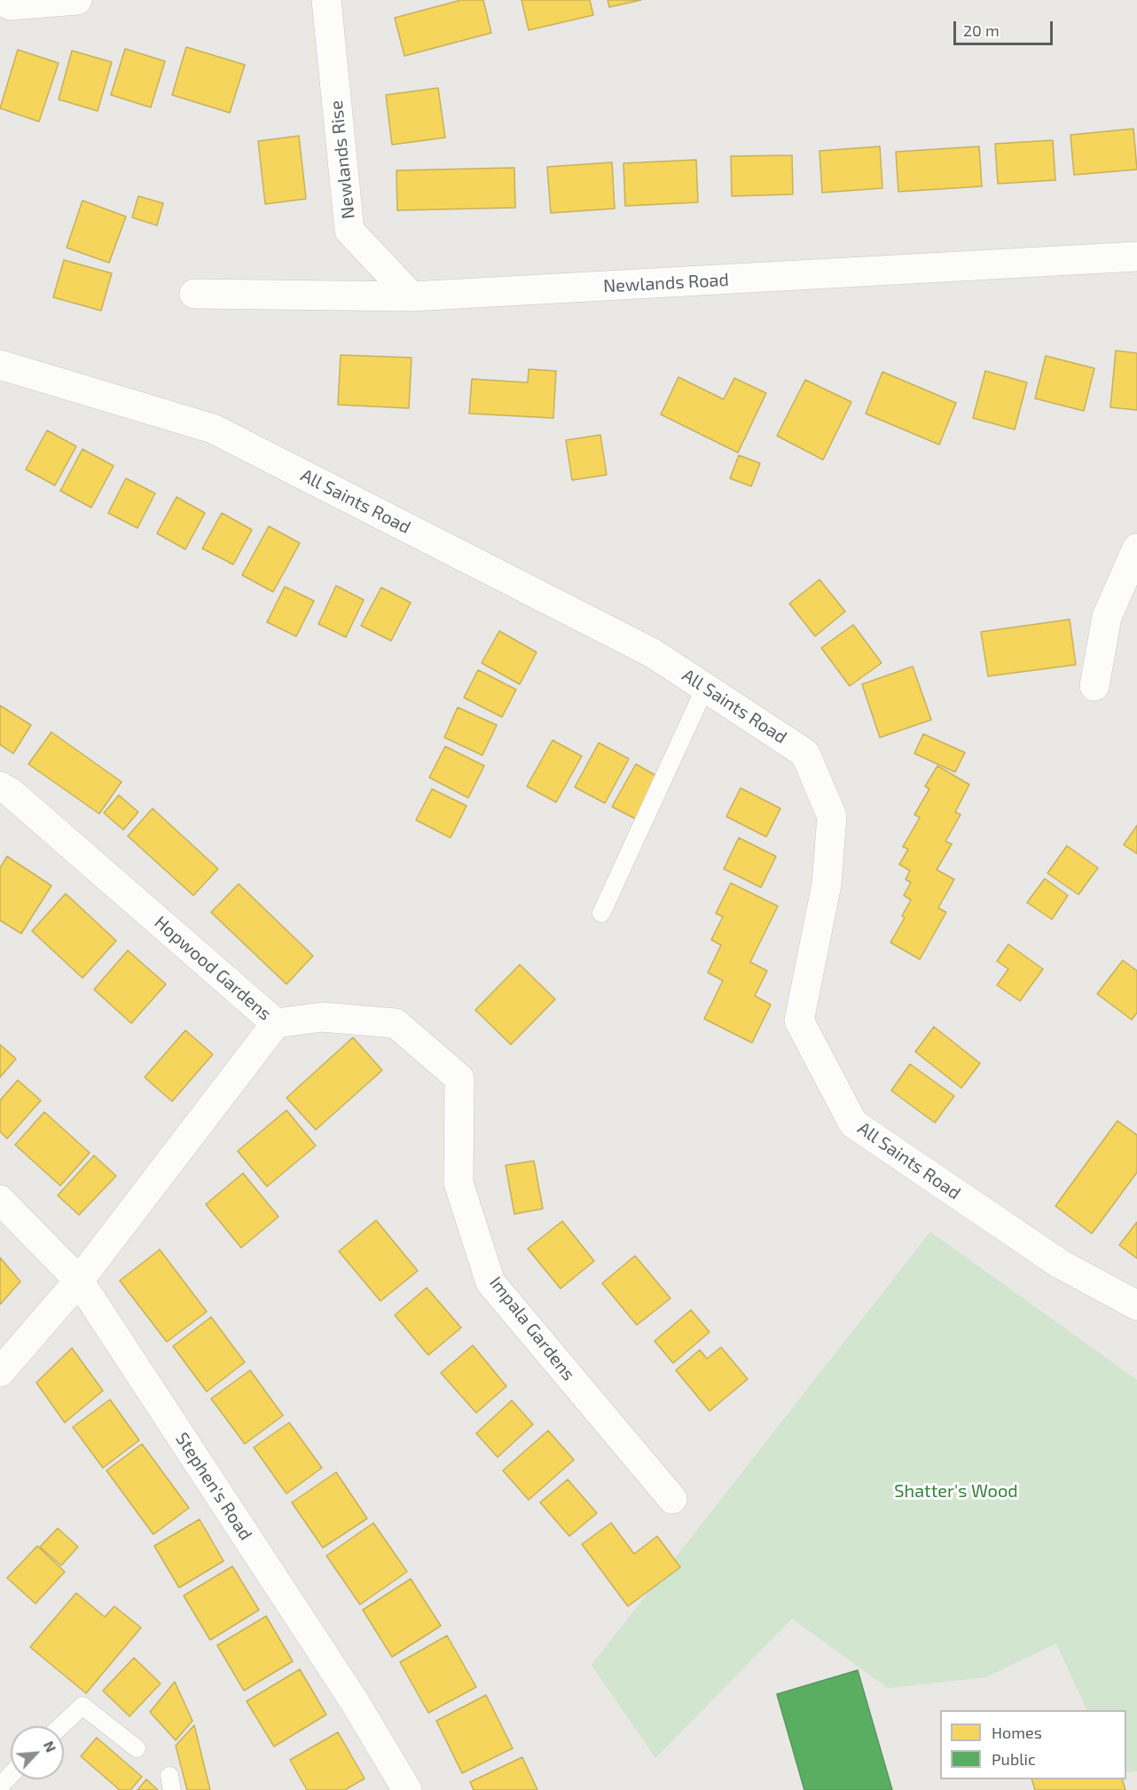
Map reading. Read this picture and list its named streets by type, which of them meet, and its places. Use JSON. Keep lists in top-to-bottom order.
{
  "streets": {
    "street": [
      "Newlands Rise",
      "Newlands Road",
      "All Saints Road",
      "Hopwood Gardens",
      "Impala Gardens",
      "Stephen's Road"
    ]
  },
  "crossings": [
    ["Newlands Rise", "Newlands Road"],
    ["Hopwood Gardens", "Impala Gardens"],
    ["Hopwood Gardens", "Stephen's Road"]
  ],
  "parks": ["Shatter's Wood"],
  "legend": ["Homes", "Public"],
  "scale_bar": "20 m",
  "north": "top right"
}
